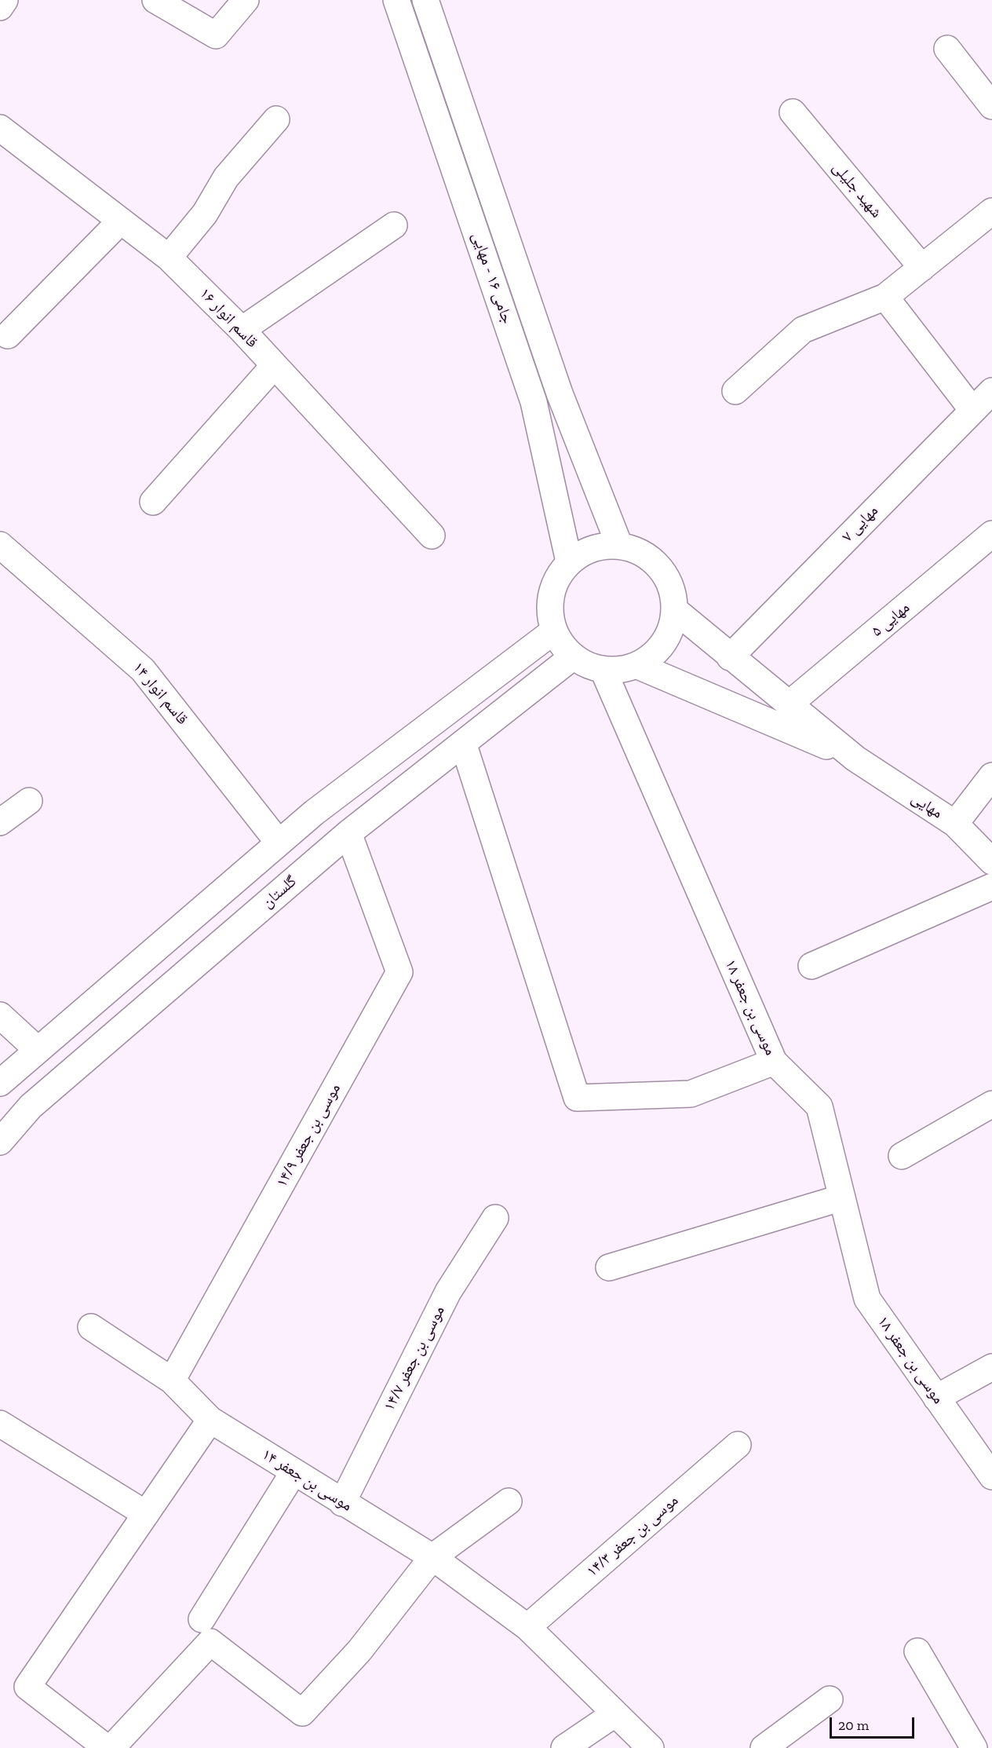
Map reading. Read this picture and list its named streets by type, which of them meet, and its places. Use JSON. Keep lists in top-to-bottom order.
{
  "streets": {
    "street": [
      "شهید جلیلی",
      "جامی ۱۶ - مهایی",
      "قاسم انوار ۱۶",
      "مهایی ۷",
      "مهایی ۵",
      "قاسم انوار ۱۴",
      "مهایی",
      "گلستان",
      "موسی بن جعفر ۱۸",
      "موسی بن جعفر ۱۴/۹",
      "موسی بن جعفر ۱۴/۷",
      "موسی بن جعفر ۱۴",
      "موسی بن جعفر ۱۴/۳"
    ]
  },
  "crossings": [
    ["جامی ۱۶ - مهایی", "گلستان"],
    ["جامی ۱۶ - مهایی", "موسی بن جعفر ۱۸"],
    ["گلستان", "موسی بن جعفر ۱۸"],
    ["گلستان", "موسی بن جعفر ۱۴/۹"],
    ["موسی بن جعفر ۱۴/۷", "موسی بن جعفر ۱۴"],
    ["موسی بن جعفر ۱۴", "موسی بن جعفر ۱۴/۳"]
  ],
  "scale_bar": "20 m"
}
